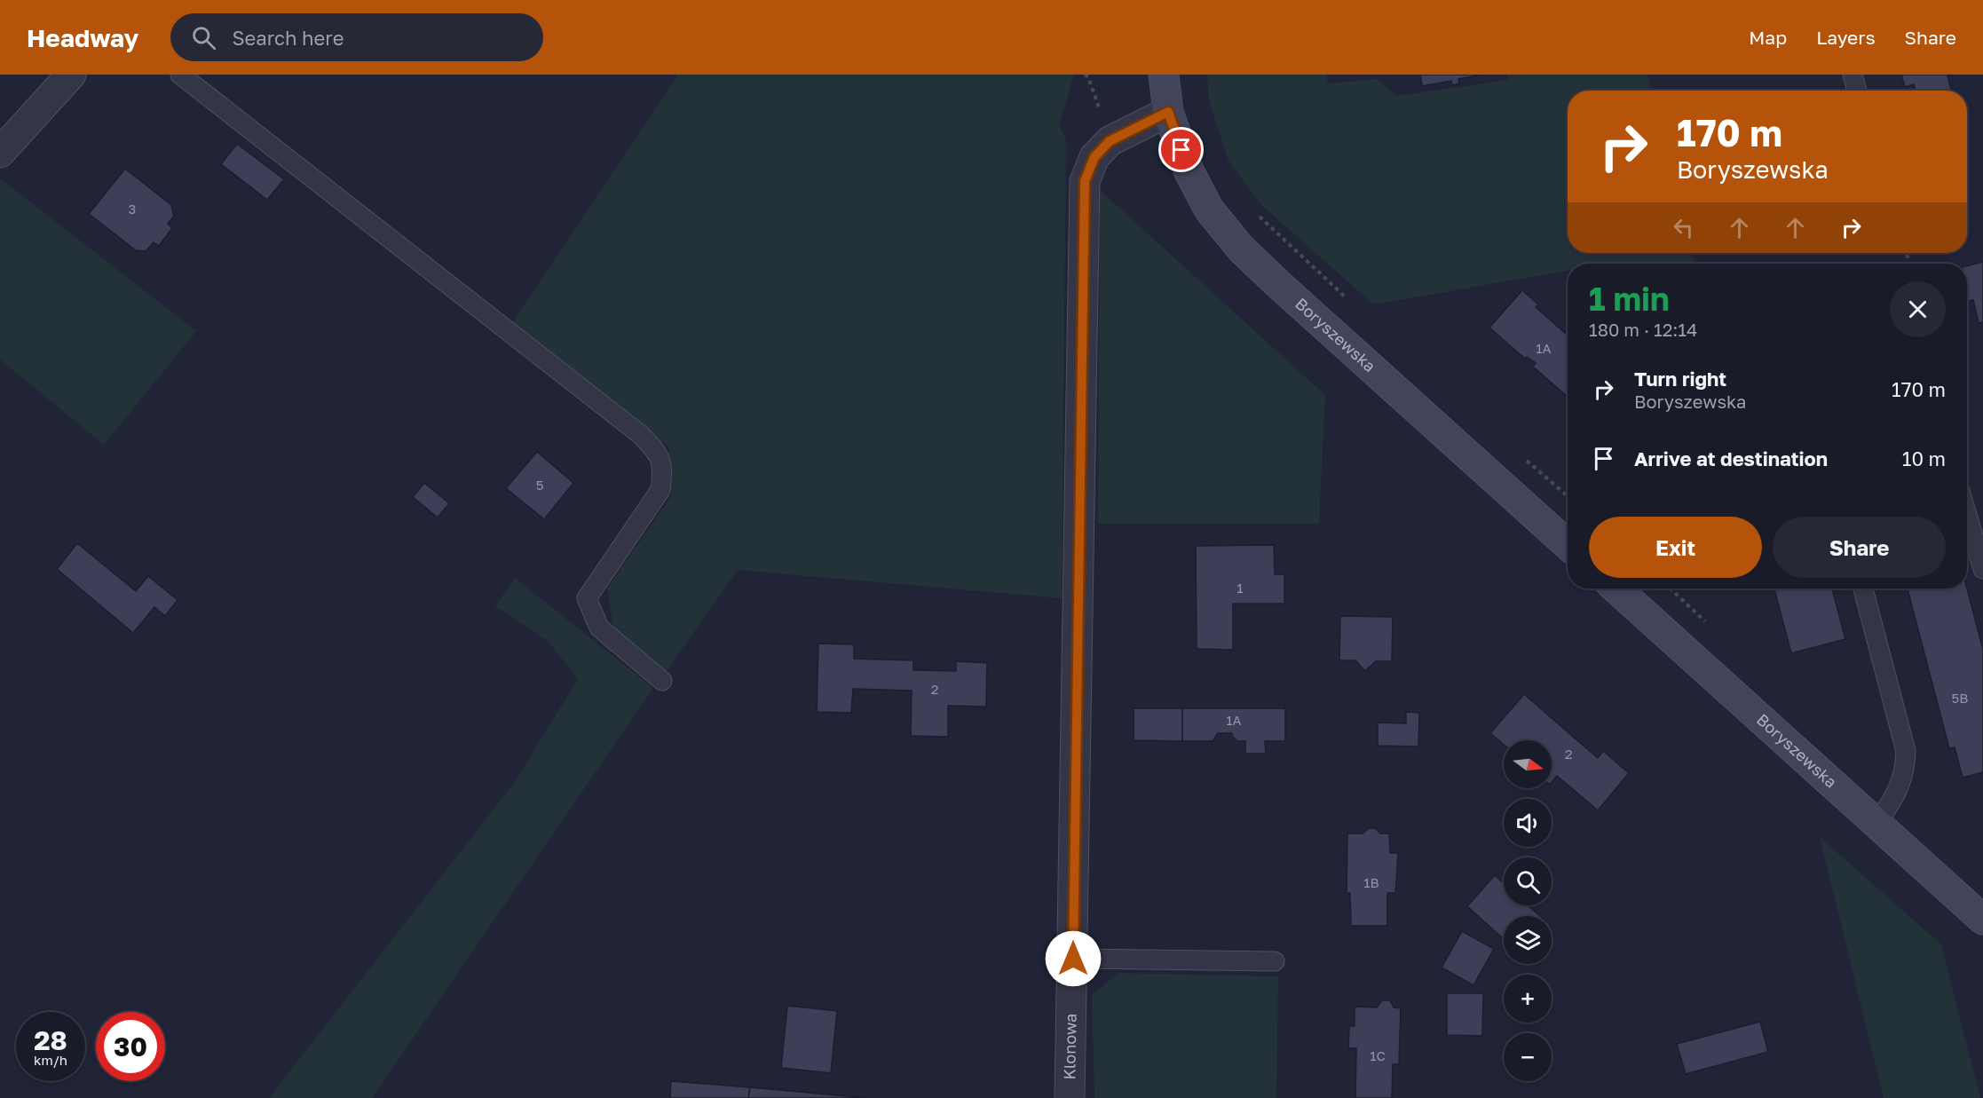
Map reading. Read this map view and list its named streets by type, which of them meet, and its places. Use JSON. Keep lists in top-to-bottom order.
{
  "streets": {
    "main road": ["Boryszewska"],
    "street": ["Klonowa"]
  },
  "crossings": [
    ["Boryszewska", "Klonowa"]
  ],
  "house_numbers": [
    "3",
    "1A",
    "5",
    "1",
    "2",
    "5B",
    "1A",
    "2",
    "1B",
    "1C"
  ],
  "north": "right",
  "page": {
    "header": "Headway",
    "search": "Search here",
    "nav": ["Map", "Layers", "Share"],
    "turn": ["170 m", "Boryszewska"],
    "heading": ["1 min", "180 m · 12:14"],
    "list": [
      {
        "name": "Turn right",
        "note": "Boryszewska",
        "value": "170 m"
      },
      {
        "name": "Arrive at destination",
        "value": "10 m"
      }
    ],
    "buttons": ["Exit", "Share"],
    "map_buttons": ["+", "−"],
    "speed": "28 km/h",
    "limit": "30"
  }
}
